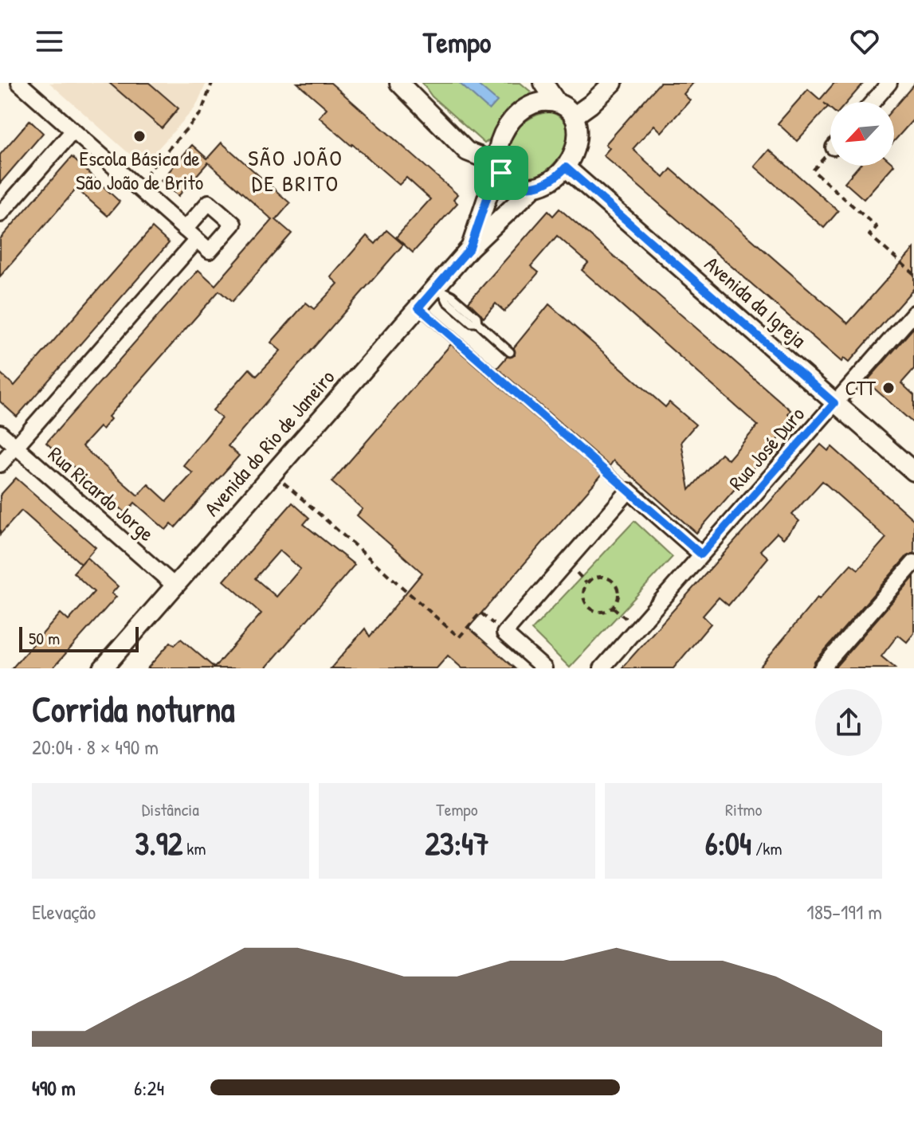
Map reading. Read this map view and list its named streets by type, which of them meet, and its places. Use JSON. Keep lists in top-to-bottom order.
{
  "streets": {
    "street": [
      "Avenida da Igreja",
      "Avenida do Rio de Janeiro",
      "Rua José Duro",
      "Rua Ricardo Jorge"
    ]
  },
  "crossings": [
    ["Avenida da Igreja", "Avenida do Rio de Janeiro"],
    ["Avenida da Igreja", "Rua José Duro"],
    ["Avenida do Rio de Janeiro", "Rua Ricardo Jorge"]
  ],
  "districts": ["SÃO JOÃO DE BRITO"],
  "places": ["Escola Básica de São João de Brito", "CTT"],
  "scale_bar": "50 m",
  "north": "bottom left",
  "page": {
    "header": "Tempo",
    "scale": "50 m",
    "heading": ["Corrida noturna", "20:04 · 8 × 490 m"],
    "stats": [
      ["Distância", "3.92 km"],
      ["Tempo", "23:47"],
      ["Ritmo", "6:04 /km"]
    ],
    "chart": ["Elevação", "185–191 m"],
    "list": [
      {
        "name": "490 m",
        "note": "6:24"
      }
    ]
  }
}
